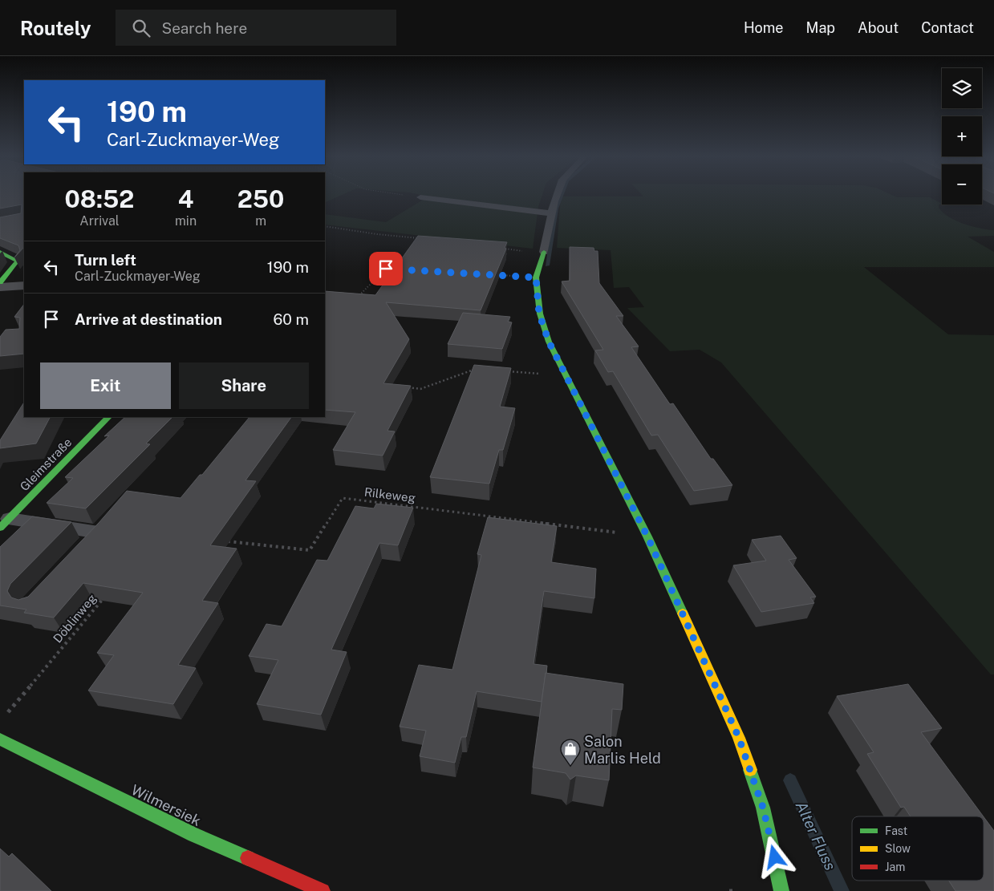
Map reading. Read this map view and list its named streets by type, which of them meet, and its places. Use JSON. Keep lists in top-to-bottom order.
{
  "streets": {
    "street": ["Gleimstraße", "Wilmersiek"],
    "path": ["Rilkeweg", "Döblinweg"]
  },
  "water": ["Alter Fluss"],
  "places": {
    "shop": ["Salon Marlis Held"]
  },
  "legend": ["Fast", "Slow", "Jam"],
  "page": {
    "header": "Routely",
    "search": "Search here",
    "nav": [
      "Home",
      "Map",
      "About",
      "Contact"
    ],
    "map_buttons": ["+", "−"],
    "turn": ["190 m", "Carl-Zuckmayer-Weg"],
    "eta": [
      "08:52",
      "Arrival",
      "4",
      "min",
      "250",
      "m"
    ],
    "list": [
      {
        "name": "Turn left",
        "note": "Carl-Zuckmayer-Weg",
        "value": "190 m"
      },
      {
        "name": "Arrive at destination",
        "value": "60 m"
      }
    ],
    "buttons": ["Exit", "Share"]
  }
}
